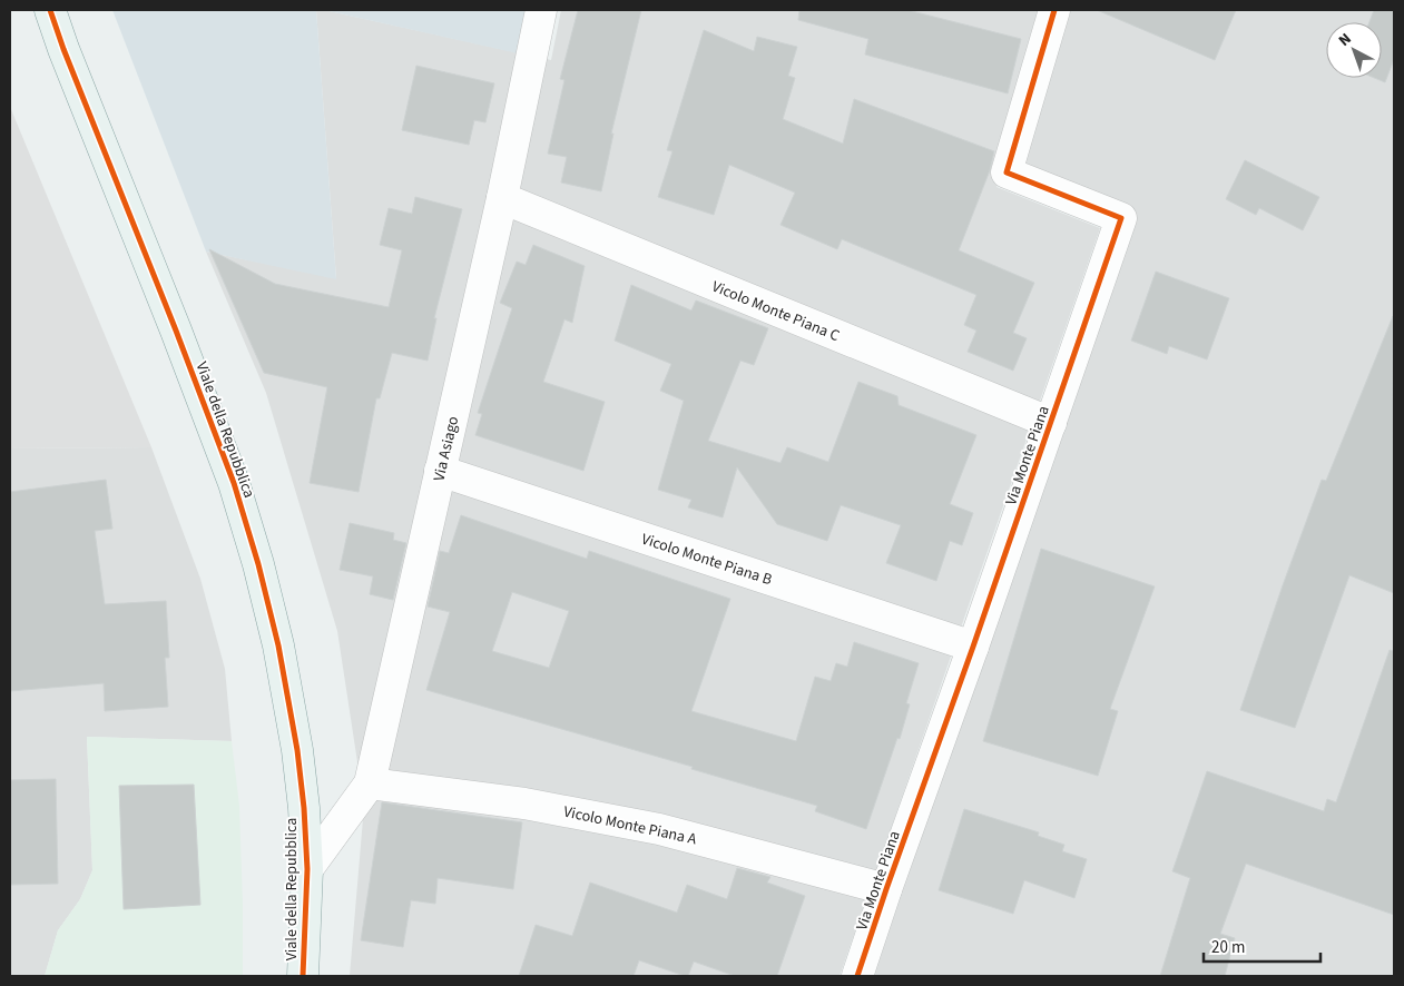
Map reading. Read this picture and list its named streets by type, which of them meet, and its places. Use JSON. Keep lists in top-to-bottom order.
{
  "streets": {
    "main road": ["Viale della Repubblica"],
    "street": [
      "Vicolo Monte Piana C",
      "Via Asiago",
      "Via Monte Piana",
      "Vicolo Monte Piana B",
      "Vicolo Monte Piana A"
    ]
  },
  "crossings": [
    ["Vicolo Monte Piana C", "Via Asiago"],
    ["Vicolo Monte Piana C", "Via Monte Piana"],
    ["Viale della Repubblica", "Via Asiago"],
    ["Via Asiago", "Vicolo Monte Piana B"],
    ["Via Asiago", "Vicolo Monte Piana A"],
    ["Via Monte Piana", "Vicolo Monte Piana B"],
    ["Via Monte Piana", "Vicolo Monte Piana A"]
  ],
  "scale_bar": "20 m",
  "north": "top left"
}
